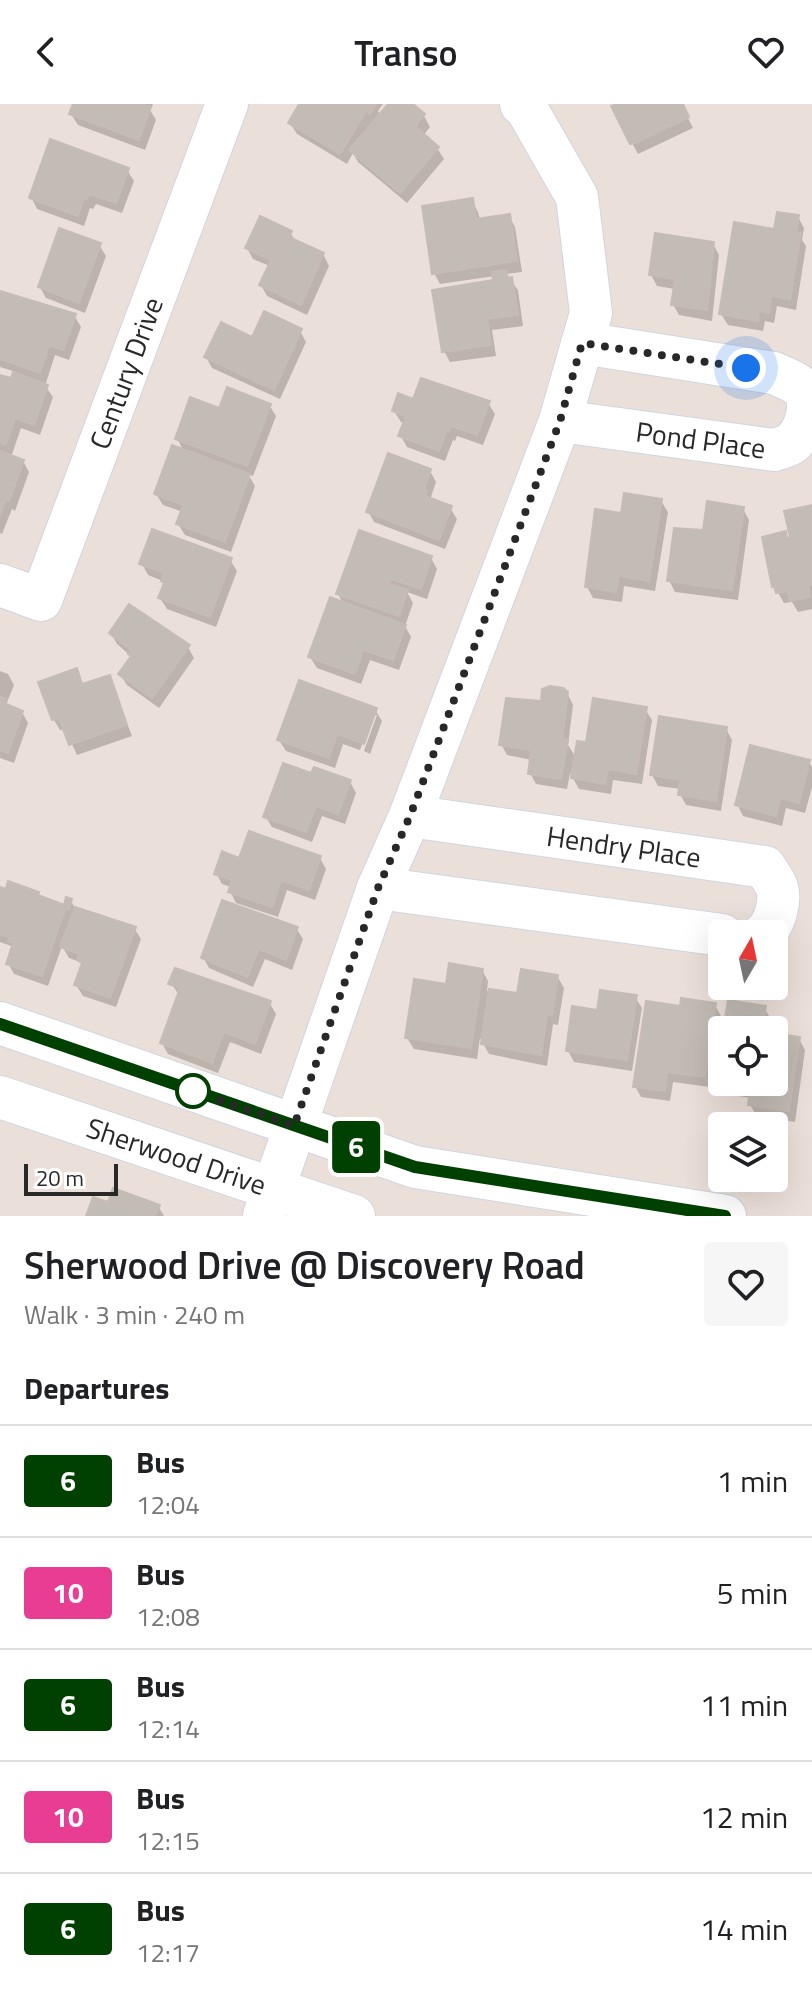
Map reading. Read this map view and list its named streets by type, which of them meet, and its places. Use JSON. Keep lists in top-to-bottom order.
{
  "streets": {
    "street": [
      "Century Drive",
      "Pond Place",
      "Hendry Place",
      "Sherwood Drive"
    ]
  },
  "lines": ["bus line 6"],
  "scale_bar": "20 m",
  "north": "top",
  "page": {
    "header": "Transo",
    "on_map": "6",
    "scale": "20 m",
    "heading": [
      ["Sherwood Drive @ Discovery Road", "Walk · 3 min · 240 m"],
      "Departures"
    ],
    "list": [
      {
        "mark": "6",
        "name": "Bus",
        "note": "12:04",
        "value": "1 min"
      },
      {
        "mark": "10",
        "name": "Bus",
        "note": "12:08",
        "value": "5 min"
      },
      {
        "mark": "6",
        "name": "Bus",
        "note": "12:14",
        "value": "11 min"
      },
      {
        "mark": "10",
        "name": "Bus",
        "note": "12:15",
        "value": "12 min"
      },
      {
        "mark": "6",
        "name": "Bus",
        "note": "12:17",
        "value": "14 min"
      }
    ]
  }
}
